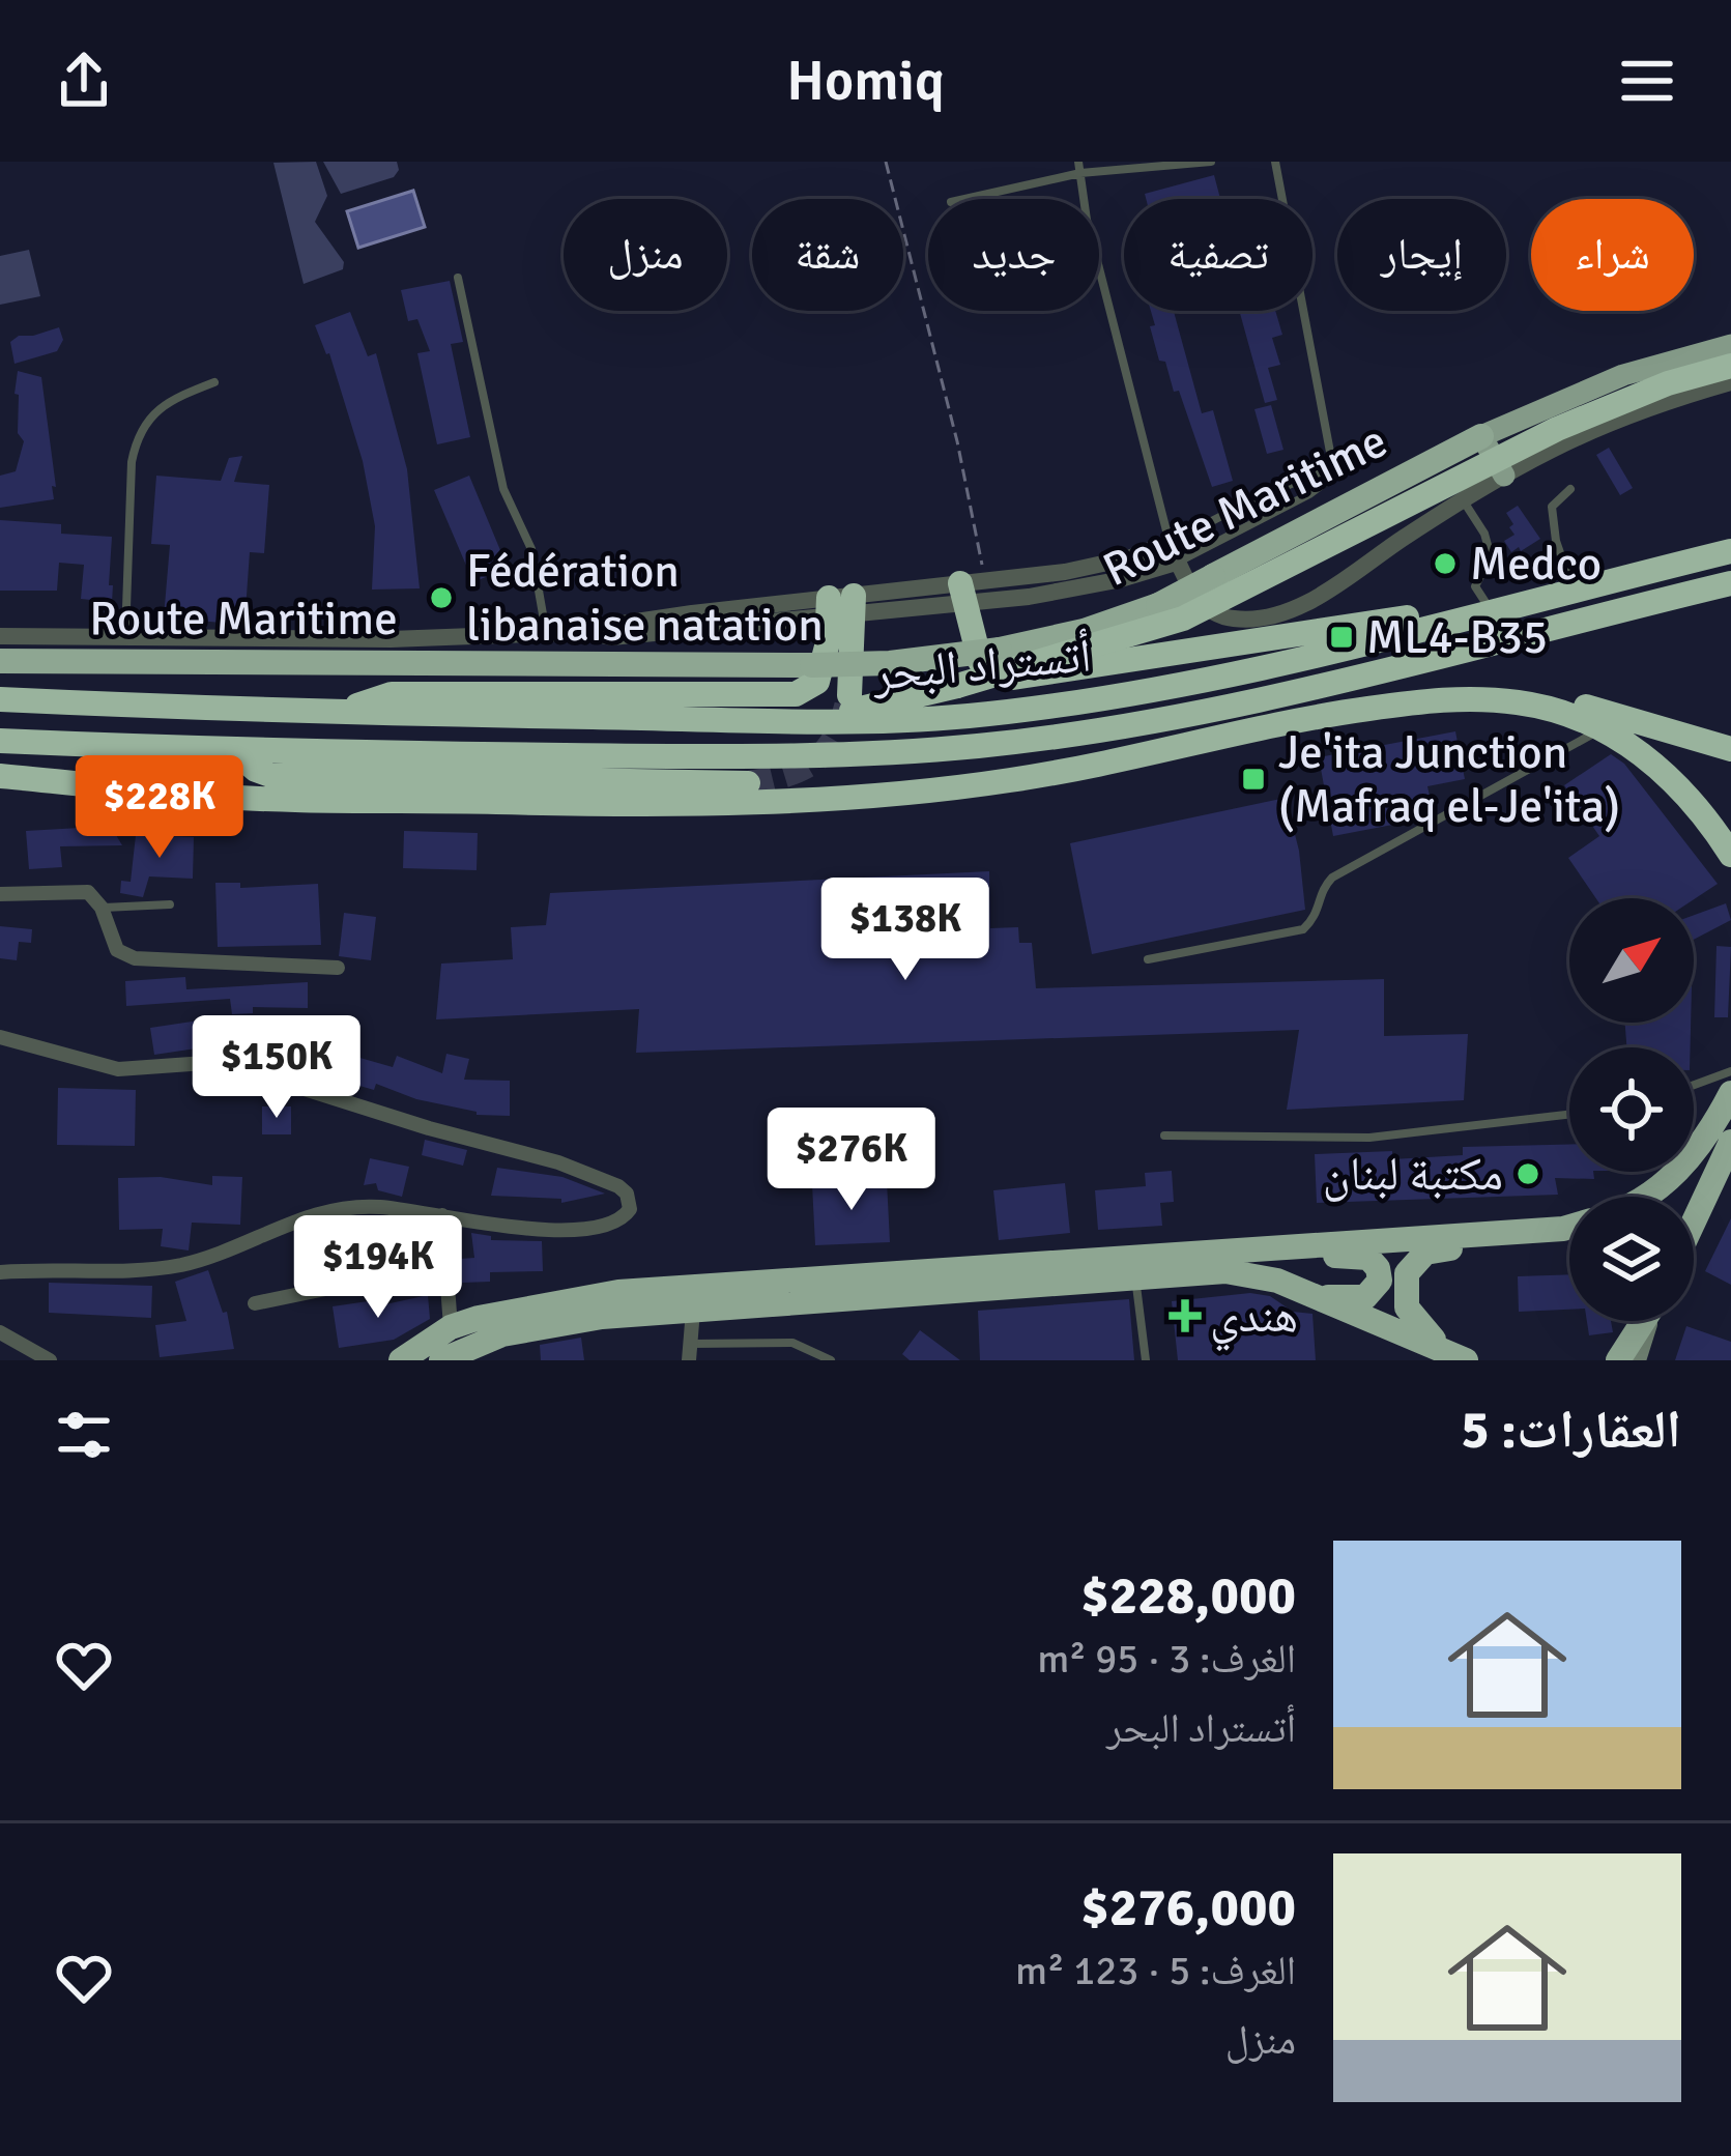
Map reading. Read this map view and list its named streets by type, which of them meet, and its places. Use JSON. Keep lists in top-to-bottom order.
{
  "streets": {
    "highway": ["Route Maritime", "أتستراد البحر"]
  },
  "places": {
    "other": ["Medco", "Fédération libanaise natation", "مكتبة لبنان"],
    "transit": ["ML4-B35", "Je'ita Junction (Mafraq el-Je'ita)"],
    "health": ["هندي"]
  },
  "north": "top right",
  "page": {
    "header": "Homiq",
    "chip": [
      "شراء",
      "إيجار",
      "تصفية",
      "جديد",
      "شقة",
      "منزل"
    ],
    "price": [
      "$228K",
      "$138K",
      "$150K",
      "$276K",
      "$194K"
    ],
    "heading": "العقارات: 5",
    "list": [
      {
        "name": "$228,000",
        "note": "الغرف: 3 · 95 m² · أتستراد البحر"
      },
      {
        "name": "$276,000",
        "note": "الغرف: 5 · 123 m² · منزل"
      }
    ]
  }
}
